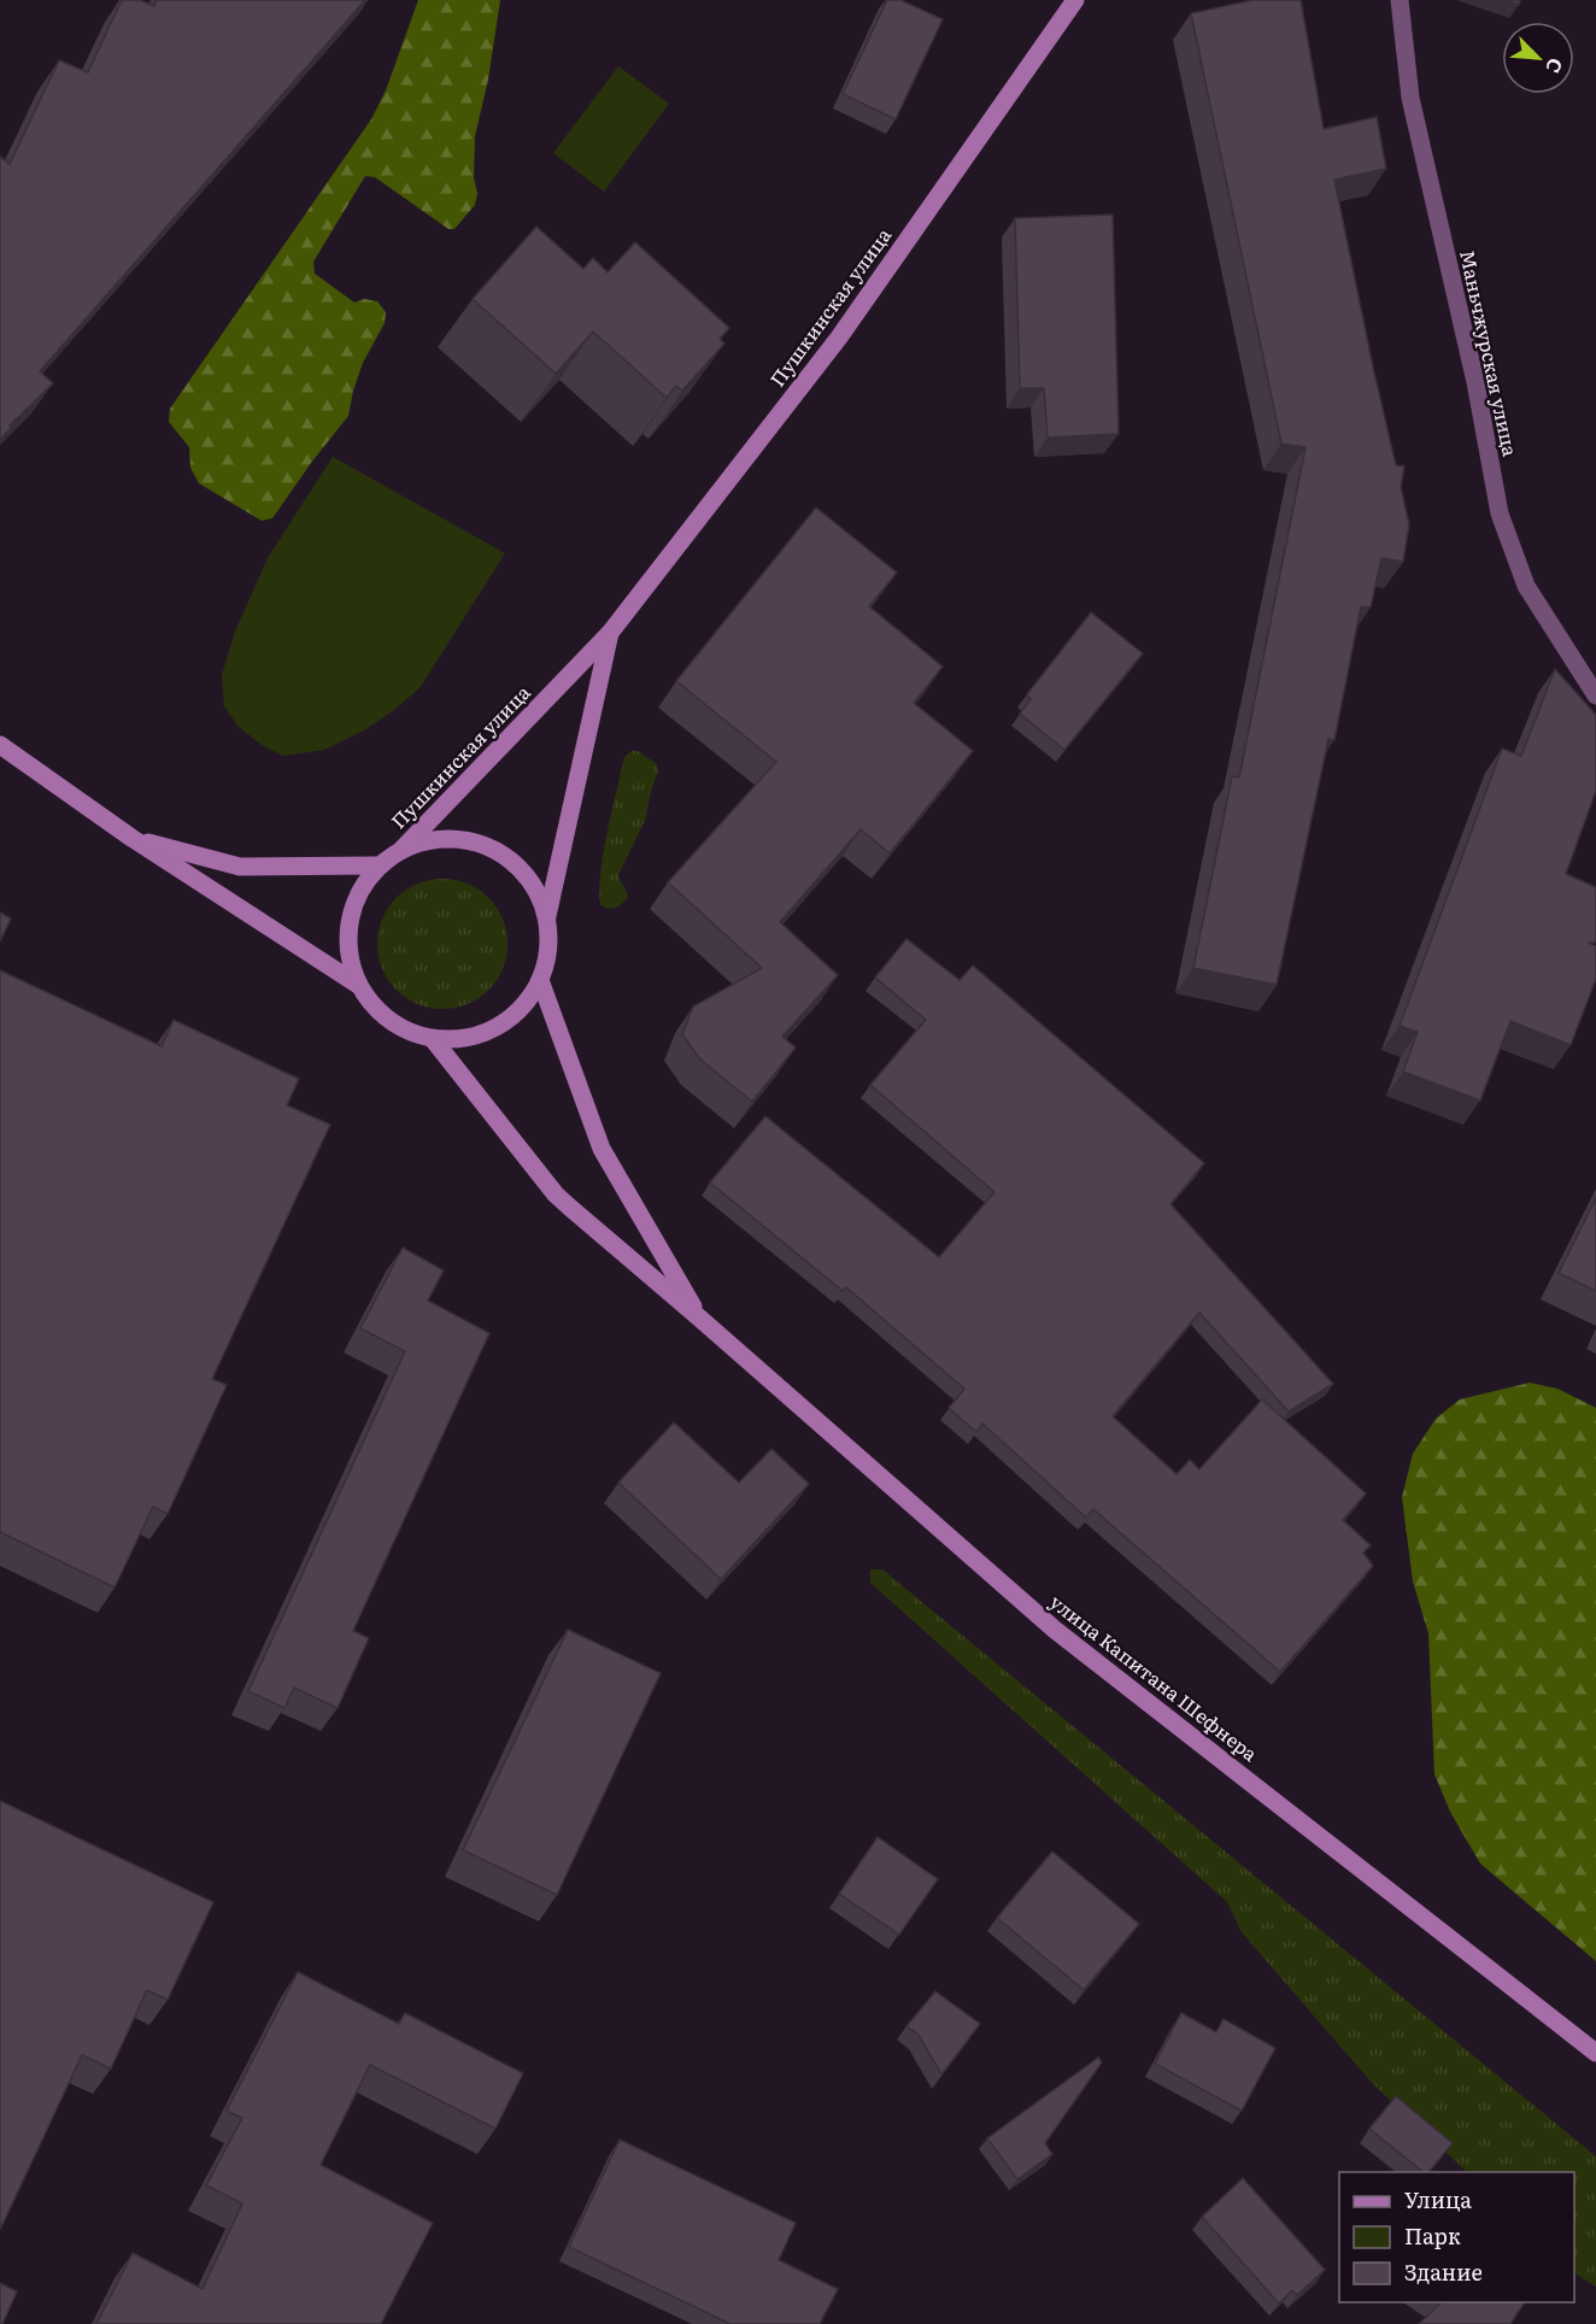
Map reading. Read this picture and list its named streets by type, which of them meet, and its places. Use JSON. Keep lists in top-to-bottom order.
{
  "streets": {
    "main road": ["Пушкинская улица", "улица Капитана Шефнера"],
    "street": ["Маньчжурская улица"]
  },
  "crossings": [
    ["Пушкинская улица", "улица Капитана Шефнера"]
  ],
  "legend": ["Улица", "Парк", "Здание"],
  "north": "bottom right"
}
